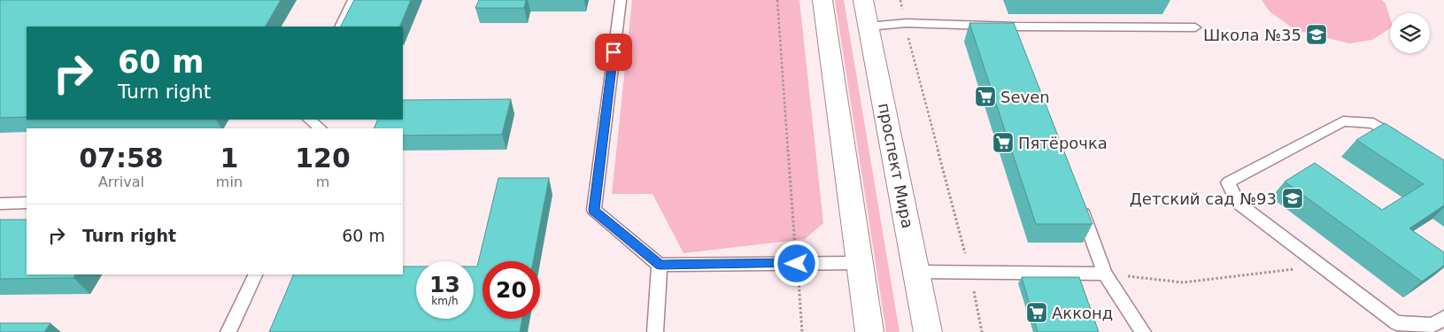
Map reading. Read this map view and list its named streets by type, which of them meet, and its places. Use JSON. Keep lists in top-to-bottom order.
{
  "streets": {
    "main road": ["проспект Мира"]
  },
  "places": {
    "school or university": ["Школа №35", "Детский сад №93"],
    "supermarket": ["Seven", "Пятёрочка", "Акконд"]
  },
  "page": {
    "turn": ["60 m", "Turn right"],
    "eta": [
      "07:58",
      "Arrival",
      "1",
      "min",
      "120",
      "m"
    ],
    "list": [
      {
        "name": "Turn right",
        "value": "60 m"
      }
    ],
    "speed": "13 km/h",
    "limit": "20"
  }
}
